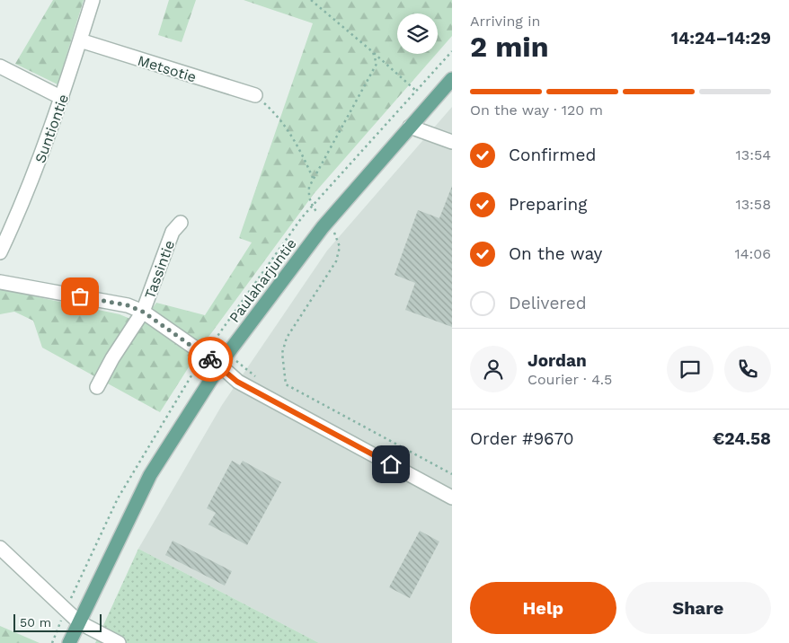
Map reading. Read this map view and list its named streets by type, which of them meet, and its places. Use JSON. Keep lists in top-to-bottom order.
{
  "streets": {
    "main road": ["Paulaharjuntie"],
    "street": ["Metsotie", "Suntiontie", "Tassintie"]
  },
  "crossings": [
    ["Metsotie", "Suntiontie"]
  ],
  "scale_bar": "50 m",
  "page": {
    "heading": ["2 min", "Arriving in", "14:24–14:29"],
    "panel": [
      "Jordan",
      "Courier · 4.5",
      "Order #9670",
      "€24.58"
    ],
    "bar": "On the way · 120 m",
    "list": [
      ["Confirmed", "13:54"],
      ["Preparing", "13:58"],
      ["On the way", "14:06"],
      "Delivered"
    ],
    "buttons": ["Help", "Share"],
    "scale": "50 m"
  }
}
